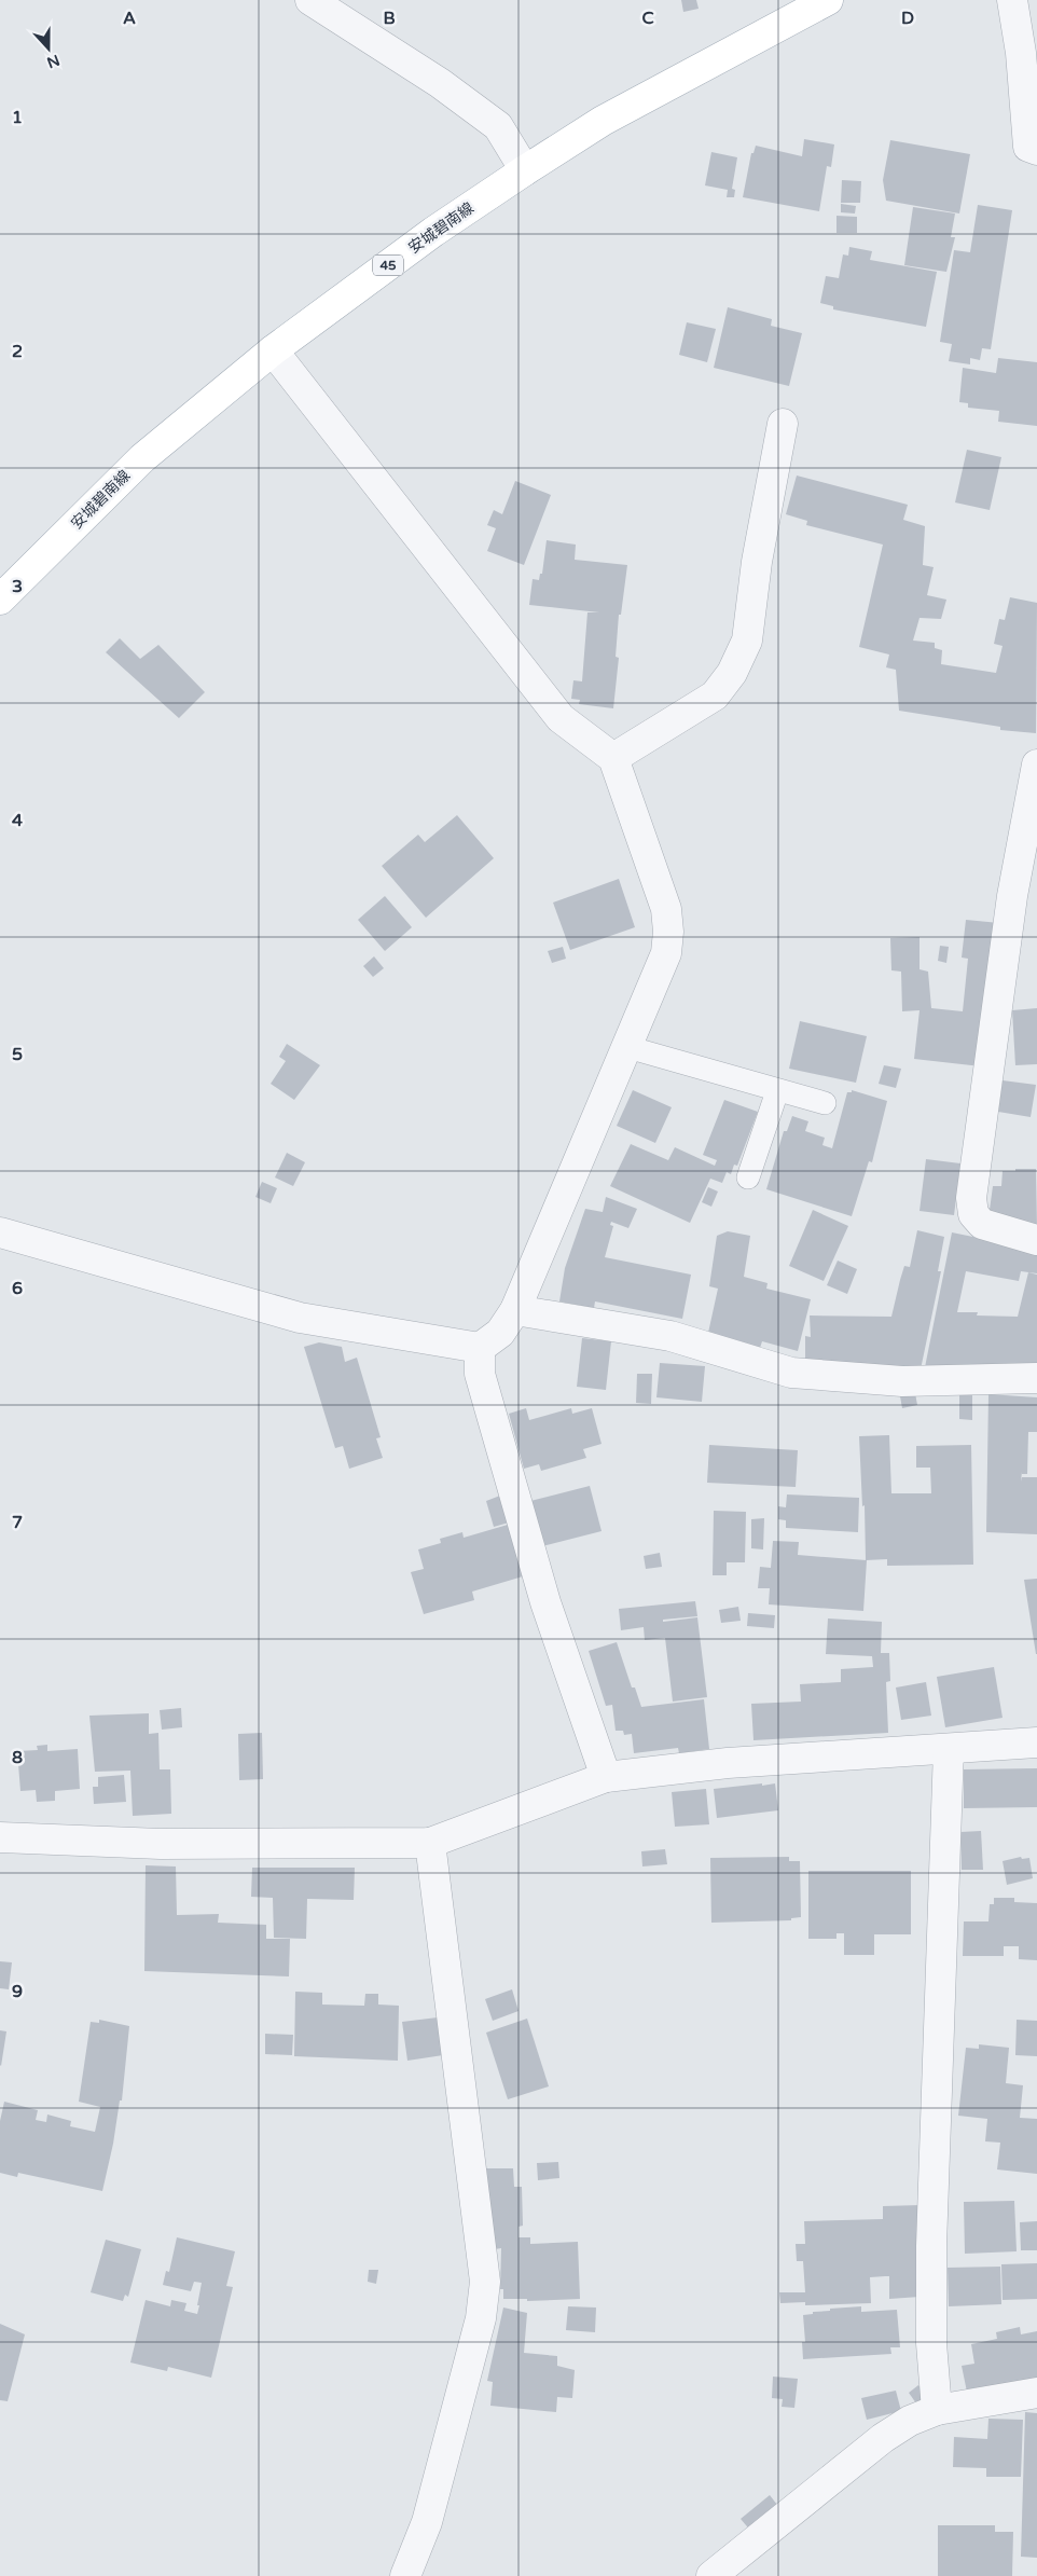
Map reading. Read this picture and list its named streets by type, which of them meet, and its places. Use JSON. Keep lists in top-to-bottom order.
{
  "streets": {
    "main road": ["安城碧南線", "45"]
  },
  "north": "bottom",
  "grid": {
    "columns": [
      "A",
      "B",
      "C",
      "D"
    ],
    "rows": [
      "1",
      "2",
      "3",
      "4",
      "5",
      "6",
      "7",
      "8",
      "9"
    ]
  }
}
